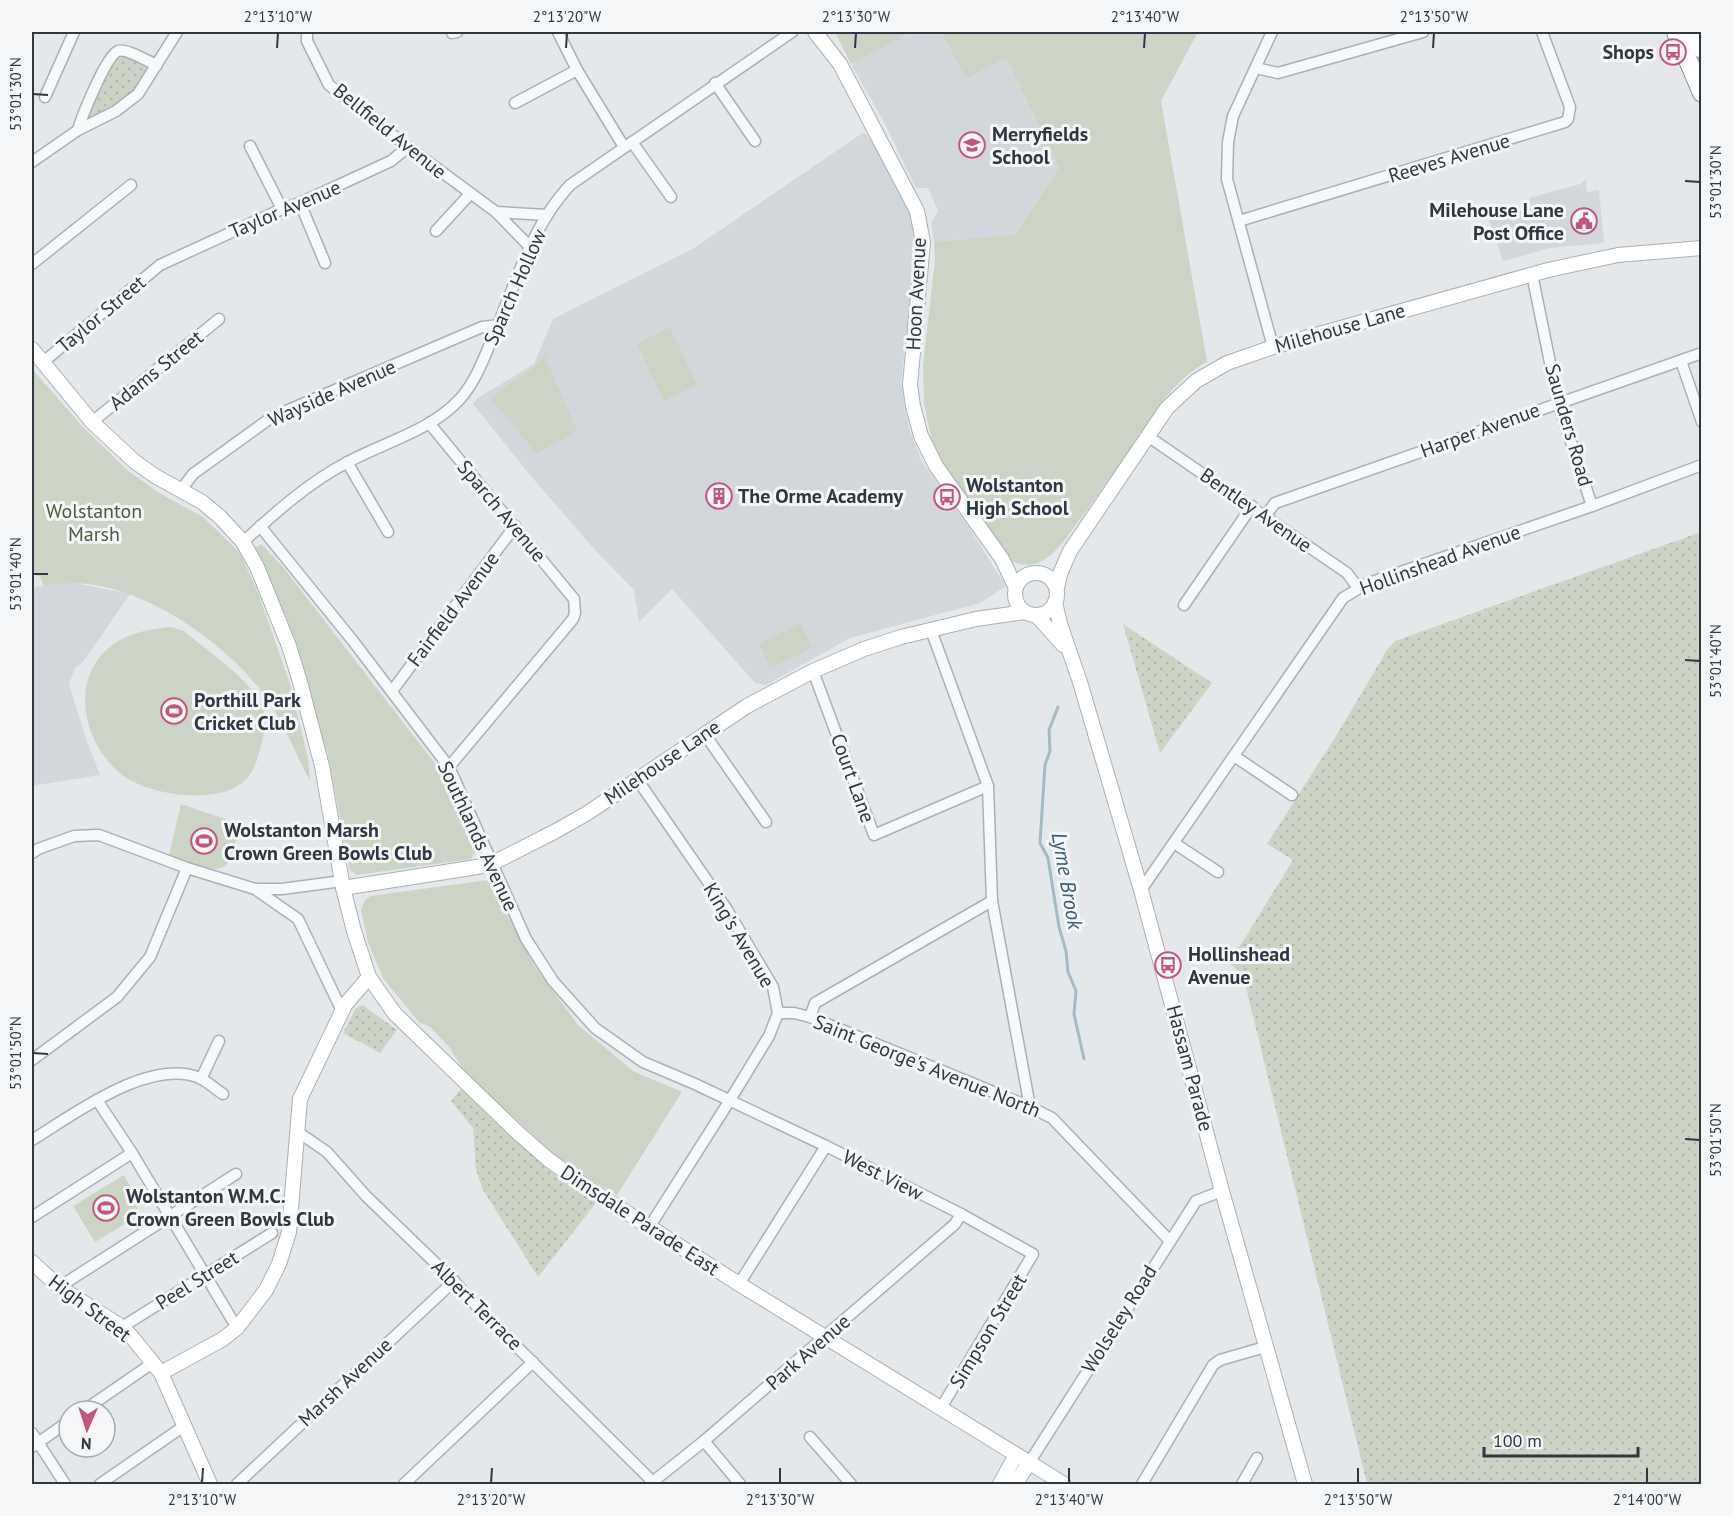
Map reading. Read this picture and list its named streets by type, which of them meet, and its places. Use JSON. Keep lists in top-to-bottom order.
{
  "streets": {
    "main road": [
      "Hoon Avenue",
      "Milehouse Lane",
      "Hassam Parade",
      "Dimsdale Parade East",
      "High Street"
    ],
    "street": [
      "Bellfield Avenue",
      "Reeves Avenue",
      "Taylor Avenue",
      "Sparch Hollow",
      "Taylor Street",
      "Adams Street",
      "Wayside Avenue",
      "Saunders Road",
      "Harper Avenue",
      "Bentley Avenue",
      "Sparch Avenue",
      "Hollinshead Avenue",
      "Fairfield Avenue",
      "Court Lane",
      "Southlands Avenue",
      "King's Avenue",
      "Saint George's Avenue North",
      "West View",
      "Peel Street",
      "Albert Terrace",
      "Wolseley Road",
      "Simpson Street",
      "Park Avenue",
      "Marsh Avenue"
    ]
  },
  "crossings": [
    ["Bellfield Avenue", "Taylor Avenue"],
    ["Bellfield Avenue", "Sparch Hollow"],
    ["Taylor Avenue", "Taylor Street"],
    ["Sparch Hollow", "Wayside Avenue"],
    ["Sparch Hollow", "Sparch Avenue"],
    ["Sparch Hollow", "Southlands Avenue"],
    ["Sparch Hollow", "Dimsdale Parade East"],
    ["Hoon Avenue", "Milehouse Lane"],
    ["Hoon Avenue", "Hassam Parade"],
    ["Taylor Street", "Dimsdale Parade East"],
    ["Milehouse Lane", "Saunders Road"],
    ["Milehouse Lane", "Bentley Avenue"],
    ["Milehouse Lane", "Court Lane"],
    ["Milehouse Lane", "Southlands Avenue"],
    ["Milehouse Lane", "King's Avenue"],
    ["Milehouse Lane", "Hassam Parade"],
    ["Milehouse Lane", "Dimsdale Parade East"],
    ["Adams Street", "Dimsdale Parade East"],
    ["Wayside Avenue", "Dimsdale Parade East"],
    ["Saunders Road", "Harper Avenue"],
    ["Saunders Road", "Hollinshead Avenue"],
    ["Harper Avenue", "Bentley Avenue"],
    ["Bentley Avenue", "Hollinshead Avenue"],
    ["Sparch Avenue", "Fairfield Avenue"],
    ["Sparch Avenue", "Southlands Avenue"],
    ["Hollinshead Avenue", "Hassam Parade"],
    ["Fairfield Avenue", "Southlands Avenue"],
    ["Southlands Avenue", "King's Avenue"],
    ["Southlands Avenue", "West View"],
    ["King's Avenue", "Saint George's Avenue North"],
    ["King's Avenue", "West View"],
    ["King's Avenue", "Dimsdale Parade East"],
    ["Saint George's Avenue North", "Wolseley Road"],
    ["Hassam Parade", "Wolseley Road"],
    ["West View", "Simpson Street"],
    ["West View", "Park Avenue"],
    ["Dimsdale Parade East", "Wolseley Road"],
    ["Dimsdale Parade East", "Simpson Street"],
    ["Dimsdale Parade East", "Park Avenue"],
    ["Peel Street", "High Street"],
    ["Albert Terrace", "Park Avenue"],
    ["Albert Terrace", "Marsh Avenue"]
  ],
  "water": ["Lyme Brook"],
  "parks": ["Wolstanton Marsh"],
  "places": {
    "bus stop": ["Shops", "Wolstanton High School", "Hollinshead Avenue"],
    "school or university": ["Merryfields School"],
    "public building": ["Milehouse Lane Post Office"],
    "building": ["The Orme Academy"],
    "sports": ["Porthill Park Cricket Club", "Wolstanton Marsh Crown Green Bowls Club", "Wolstanton W.M.C. Crown Green Bowls Club"]
  },
  "scale_bar": "100 m",
  "north": "bottom",
  "coordinates": [
    "2°13'10\"W",
    "2°13'20\"W",
    "2°13'30\"W",
    "2°13'40\"W",
    "2°13'50\"W",
    "53°01'30\"N",
    "53°01'40\"N",
    "53°01'50\"N",
    "2°14'00\"W"
  ]
}
